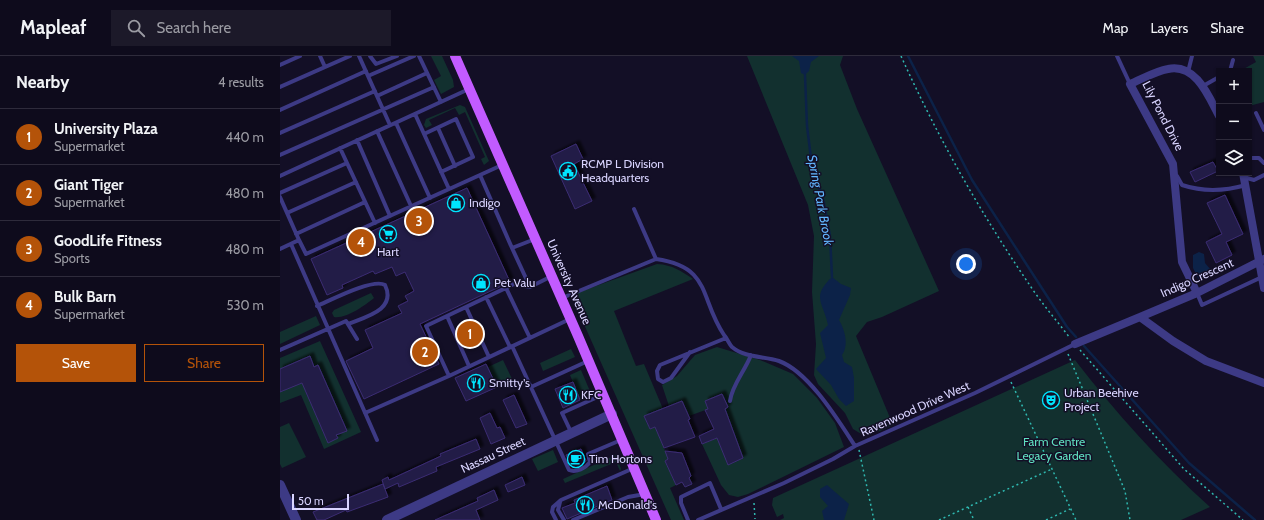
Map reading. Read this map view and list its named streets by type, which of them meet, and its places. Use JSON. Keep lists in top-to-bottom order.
{
  "streets": {
    "main road": ["University Avenue"],
    "street": ["Lily Pond Drive", "Indigo Crescent", "Nassau Street"],
    "lane": ["Ravenwood Drive West"]
  },
  "crossings": [
    ["Lily Pond Drive", "Indigo Crescent"],
    ["Indigo Crescent", "Ravenwood Drive West"],
    ["University Avenue", "Nassau Street"]
  ],
  "water": ["Spring Park Brook"],
  "parks": ["Farm Centre Legacy Garden"],
  "places": {
    "public building": ["RCMP L Division Headquarters"],
    "shop": ["Indigo", "Pet Valu"],
    "supermarket": ["Hart"],
    "restaurant": ["Smitty's", "KFC", "McDonald's"],
    "theatre": ["Urban Beehive Project"],
    "cafe": ["Tim Hortons"]
  },
  "scale_bar": "50 m",
  "page": {
    "header": "Mapleaf",
    "search": "Search here",
    "nav": ["Map", "Layers", "Share"],
    "heading": ["Nearby", "4 results"],
    "map_buttons": ["+", "−"],
    "list": [
      {
        "mark": "1",
        "name": "University Plaza",
        "note": "Supermarket",
        "value": "440 m"
      },
      {
        "mark": "2",
        "name": "Giant Tiger",
        "note": "Supermarket",
        "value": "480 m"
      },
      {
        "mark": "3",
        "name": "GoodLife Fitness",
        "note": "Sports",
        "value": "480 m"
      },
      {
        "mark": "4",
        "name": "Bulk Barn",
        "note": "Supermarket",
        "value": "530 m"
      }
    ],
    "pins": [
      "3",
      "4",
      "1",
      "2"
    ],
    "buttons": ["Save", "Share"],
    "scale": "50 m"
  }
}
